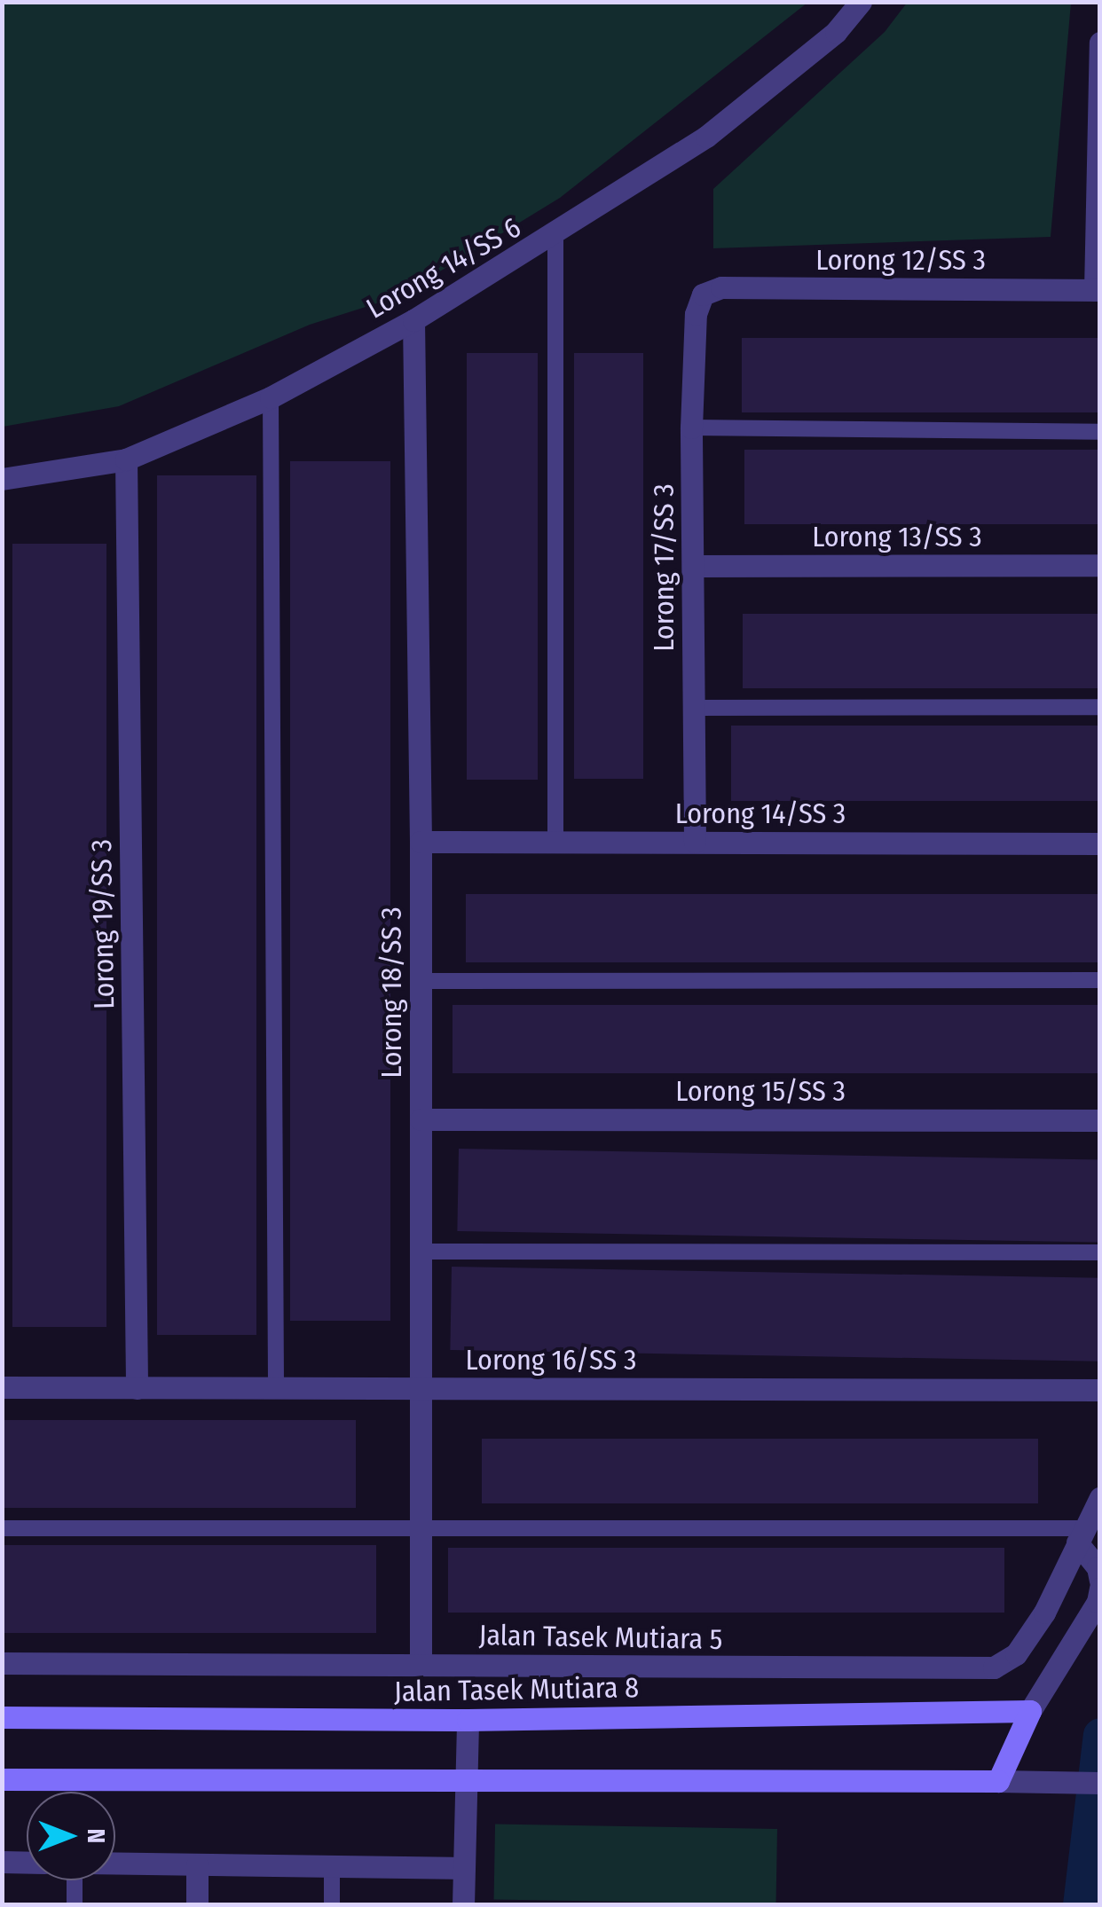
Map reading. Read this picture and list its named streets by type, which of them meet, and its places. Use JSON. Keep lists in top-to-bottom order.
{
  "streets": {
    "street": [
      "Lorong 12/SS 3",
      "Lorong 14/SS 6",
      "Lorong 13/SS 3",
      "Lorong 17/SS 3",
      "Lorong 14/SS 3",
      "Lorong 19/SS 3",
      "Lorong 18/SS 3",
      "Lorong 15/SS 3",
      "Lorong 16/SS 3",
      "Jalan Tasek Mutiara 5",
      "Jalan Tasek Mutiara 8"
    ]
  },
  "crossings": [
    ["Lorong 12/SS 3", "Lorong 17/SS 3"],
    ["Lorong 14/SS 6", "Lorong 19/SS 3"],
    ["Lorong 14/SS 6", "Lorong 18/SS 3"],
    ["Lorong 13/SS 3", "Lorong 17/SS 3"],
    ["Lorong 17/SS 3", "Lorong 14/SS 3"],
    ["Lorong 14/SS 3", "Lorong 18/SS 3"],
    ["Lorong 19/SS 3", "Lorong 16/SS 3"],
    ["Lorong 18/SS 3", "Lorong 15/SS 3"],
    ["Lorong 18/SS 3", "Lorong 16/SS 3"],
    ["Lorong 18/SS 3", "Jalan Tasek Mutiara 5"]
  ],
  "north": "right"
}
